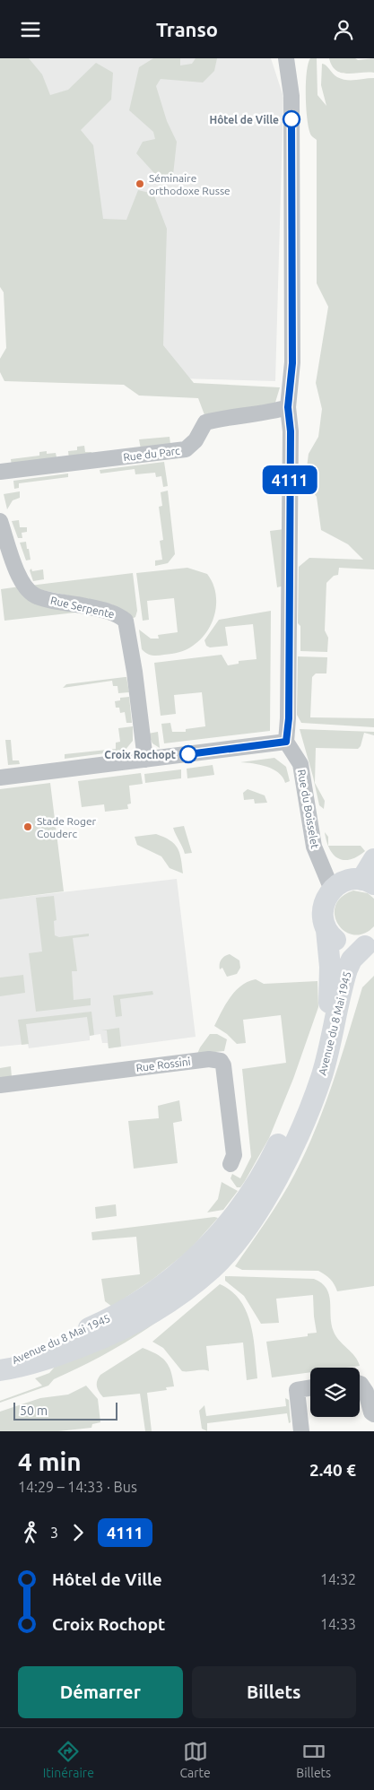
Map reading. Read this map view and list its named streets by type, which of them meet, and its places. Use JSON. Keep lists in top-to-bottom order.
{
  "streets": {
    "main road": ["Avenue du 8 Mai 1945"],
    "street": [
      "Rue du Parc",
      "Rue Serpente",
      "Rue du Boisselet",
      "Rue Rossini"
    ]
  },
  "crossings": [
    ["Rue du Boisselet", "Avenue du 8 Mai 1945"]
  ],
  "places": [
    "Hôtel de Ville",
    "Séminaire orthodoxe Russe",
    "Croix Rochopt",
    "Stade Roger Couderc"
  ],
  "lines": ["bus line 4111"],
  "scale_bar": "50 m",
  "page": {
    "header": "Transo",
    "on_map": "4111",
    "scale": "50 m",
    "heading": ["4 min", "14:29 – 14:33 · Bus", "2.40 €"],
    "legs": ["3", "4111"],
    "list": [
      {
        "name": "Hôtel de Ville",
        "value": "14:32"
      },
      {
        "name": "Croix Rochopt",
        "value": "14:33"
      }
    ],
    "buttons": ["Démarrer", "Billets"],
    "tabs": ["Itinéraire", "Carte", "Billets"]
  }
}
